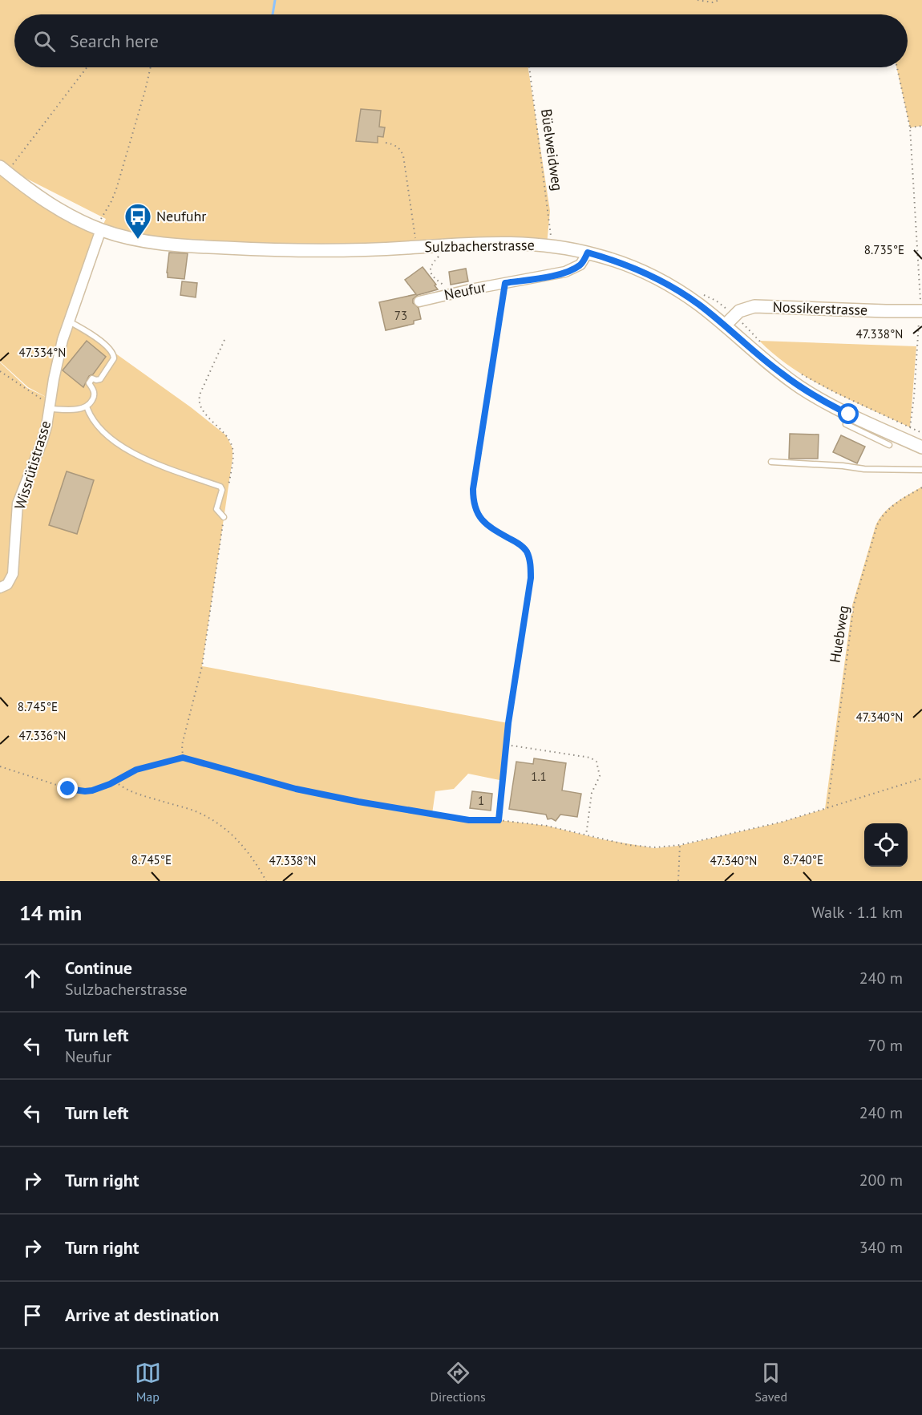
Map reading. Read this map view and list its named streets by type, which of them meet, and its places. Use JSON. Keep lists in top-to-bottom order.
{
  "streets": {
    "street": [
      "Sulzbacherstrasse",
      "Neufur",
      "Nossikerstrasse",
      "Wissrütistrasse"
    ],
    "path": ["Büelweidweg", "Huebweg"]
  },
  "crossings": [
    ["Sulzbacherstrasse", "Neufur"],
    ["Sulzbacherstrasse", "Nossikerstrasse"],
    ["Sulzbacherstrasse", "Wissrütistrasse"]
  ],
  "places": {
    "bus stop": ["Neufuhr"]
  },
  "house_numbers": ["73", "1.1", "1"],
  "page": {
    "search": "Search here",
    "heading": ["14 min", "Walk · 1.1 km"],
    "list": [
      ["Continue", "Sulzbacherstrasse", "240 m"],
      ["Turn left", "Neufur", "70 m"],
      ["Turn left", "240 m"],
      ["Turn right", "200 m"],
      ["Turn right", "340 m"],
      "Arrive at destination"
    ],
    "nav": ["Map", "Directions", "Saved"]
  },
  "coordinates": [
    "8.735°E",
    "47.338°N",
    "47.334°N",
    "8.745°E",
    "47.340°N",
    "47.336°N",
    "8.740°E"
  ]
}
